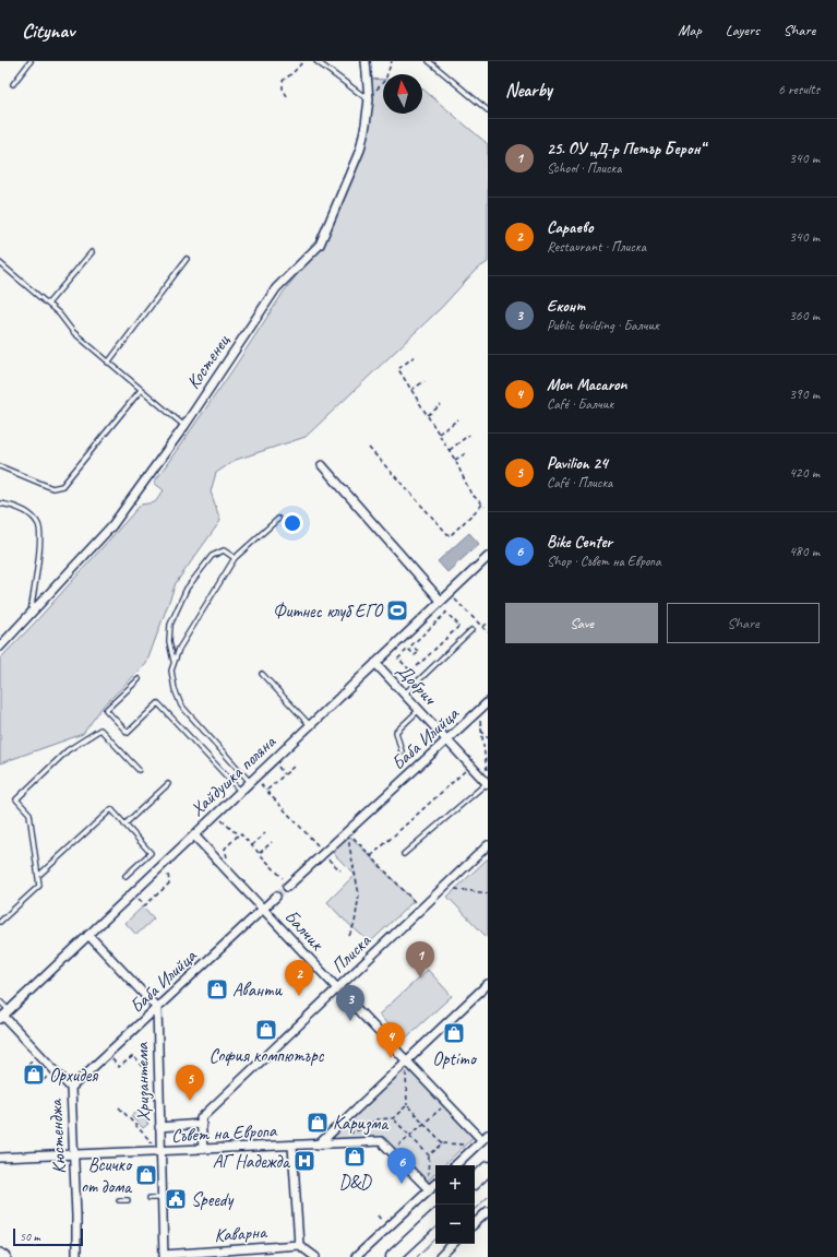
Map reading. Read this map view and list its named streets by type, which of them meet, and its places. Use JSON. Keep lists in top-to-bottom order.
{
  "streets": {
    "street": [
      "Костенец",
      "Добрич",
      "Баба Илийца",
      "Хайдушка поляна",
      "Балчик",
      "Плиска",
      "Хризантема",
      "Съвет на Европа",
      "Кюстенджа",
      "Каварна"
    ]
  },
  "crossings": [
    ["Добрич", "Баба Илийца"],
    ["Добрич", "Хайдушка поляна"],
    ["Баба Илийца", "Балчик"],
    ["Баба Илийца", "Хризантема"],
    ["Баба Илийца", "Кюстенджа"],
    ["Хайдушка поляна", "Балчик"],
    ["Хайдушка поляна", "Кюстенджа"],
    ["Балчик", "Плиска"],
    ["Хризантема", "Съвет на Европа"],
    ["Хризантема", "Каварна"],
    ["Съвет на Европа", "Кюстенджа"]
  ],
  "places": {
    "sports": ["Фитнес клуб ЕГО"],
    "shop": [
      "Аванти",
      "София компютърс",
      "Optimo",
      "Орхидея",
      "Каризма",
      "D&D",
      "Всичко от дома"
    ],
    "hospital": ["АГ Надежда"],
    "public building": ["Speedy"]
  },
  "scale_bar": "50 m",
  "north": "top",
  "page": {
    "header": "Citynav",
    "nav": ["Map", "Layers", "Share"],
    "heading": ["Nearby", "6 results"],
    "list": [
      {
        "mark": "1",
        "name": "25. ОУ „Д-р Петър Берон“",
        "note": "School · Плиска",
        "value": "340 m"
      },
      {
        "mark": "2",
        "name": "Сараево",
        "note": "Restaurant · Плиска",
        "value": "340 m"
      },
      {
        "mark": "3",
        "name": "Еконт",
        "note": "Public building · Балчик",
        "value": "360 m"
      },
      {
        "mark": "4",
        "name": "Mon Macaron",
        "note": "Café · Балчик",
        "value": "390 m"
      },
      {
        "mark": "5",
        "name": "Pavilion 24",
        "note": "Café · Плиска",
        "value": "420 m"
      },
      {
        "mark": "6",
        "name": "Bike Center",
        "note": "Shop · Съвет на Европа",
        "value": "480 m"
      }
    ],
    "buttons": ["Save", "Share"],
    "pins": [
      "1",
      "2",
      "3",
      "4",
      "5",
      "6"
    ],
    "map_buttons": ["+", "−"],
    "scale": "50 m"
  }
}
